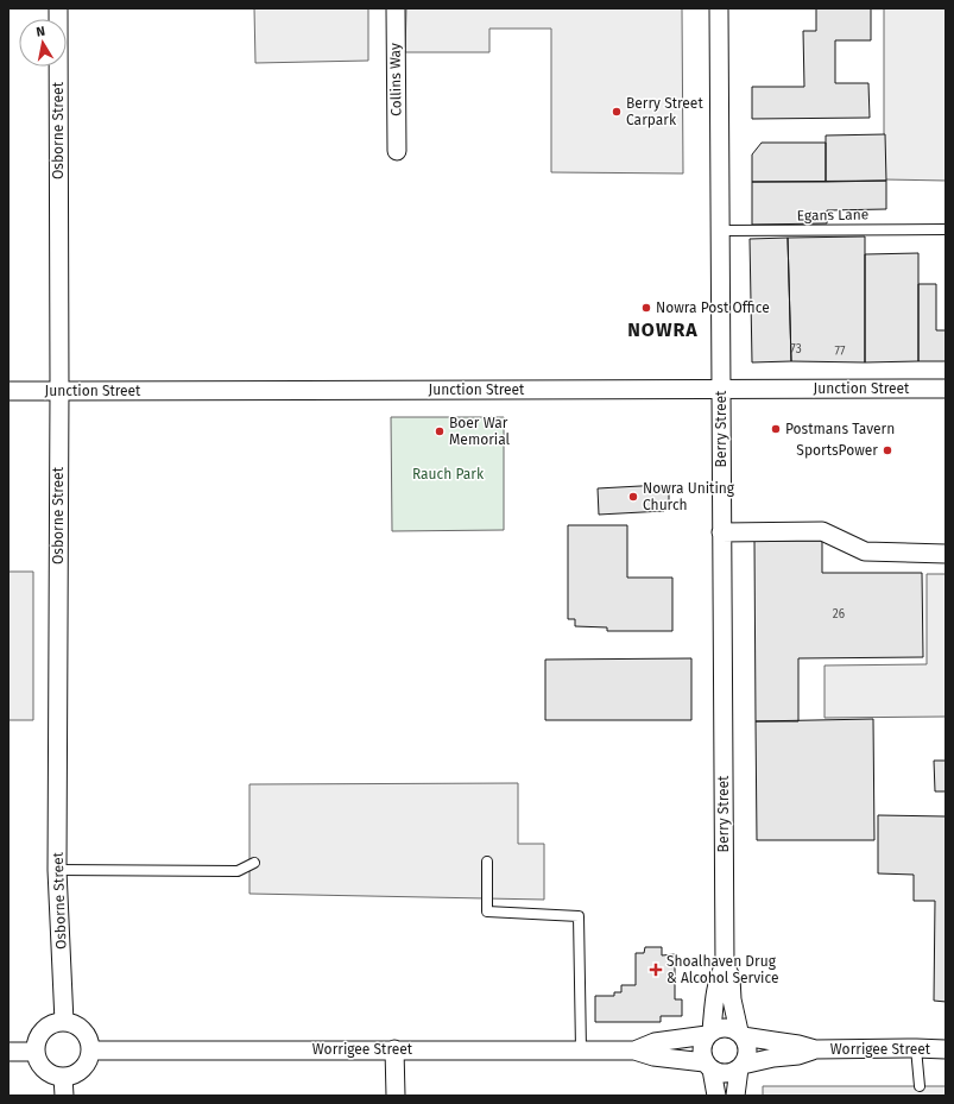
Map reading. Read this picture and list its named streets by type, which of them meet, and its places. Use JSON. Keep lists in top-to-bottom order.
{
  "streets": {
    "street": [
      "Collins Way",
      "Osborne Street",
      "Junction Street",
      "Berry Street",
      "Worrigee Street"
    ],
    "lane": ["Egans Lane"]
  },
  "crossings": [
    ["Osborne Street", "Junction Street"],
    ["Osborne Street", "Worrigee Street"],
    ["Egans Lane", "Berry Street"],
    ["Junction Street", "Berry Street"],
    ["Berry Street", "Worrigee Street"]
  ],
  "districts": ["NOWRA"],
  "parks": ["Rauch Park"],
  "places": {
    "other": [
      "Berry Street Carpark",
      "Nowra Post Office",
      "Postmans Tavern",
      "Boer War Memorial",
      "SportsPower",
      "Nowra Uniting Church"
    ],
    "health": ["Shoalhaven Drug & Alcohol Service"]
  },
  "house_numbers": ["73", "77", "26"],
  "north": "top"
}
